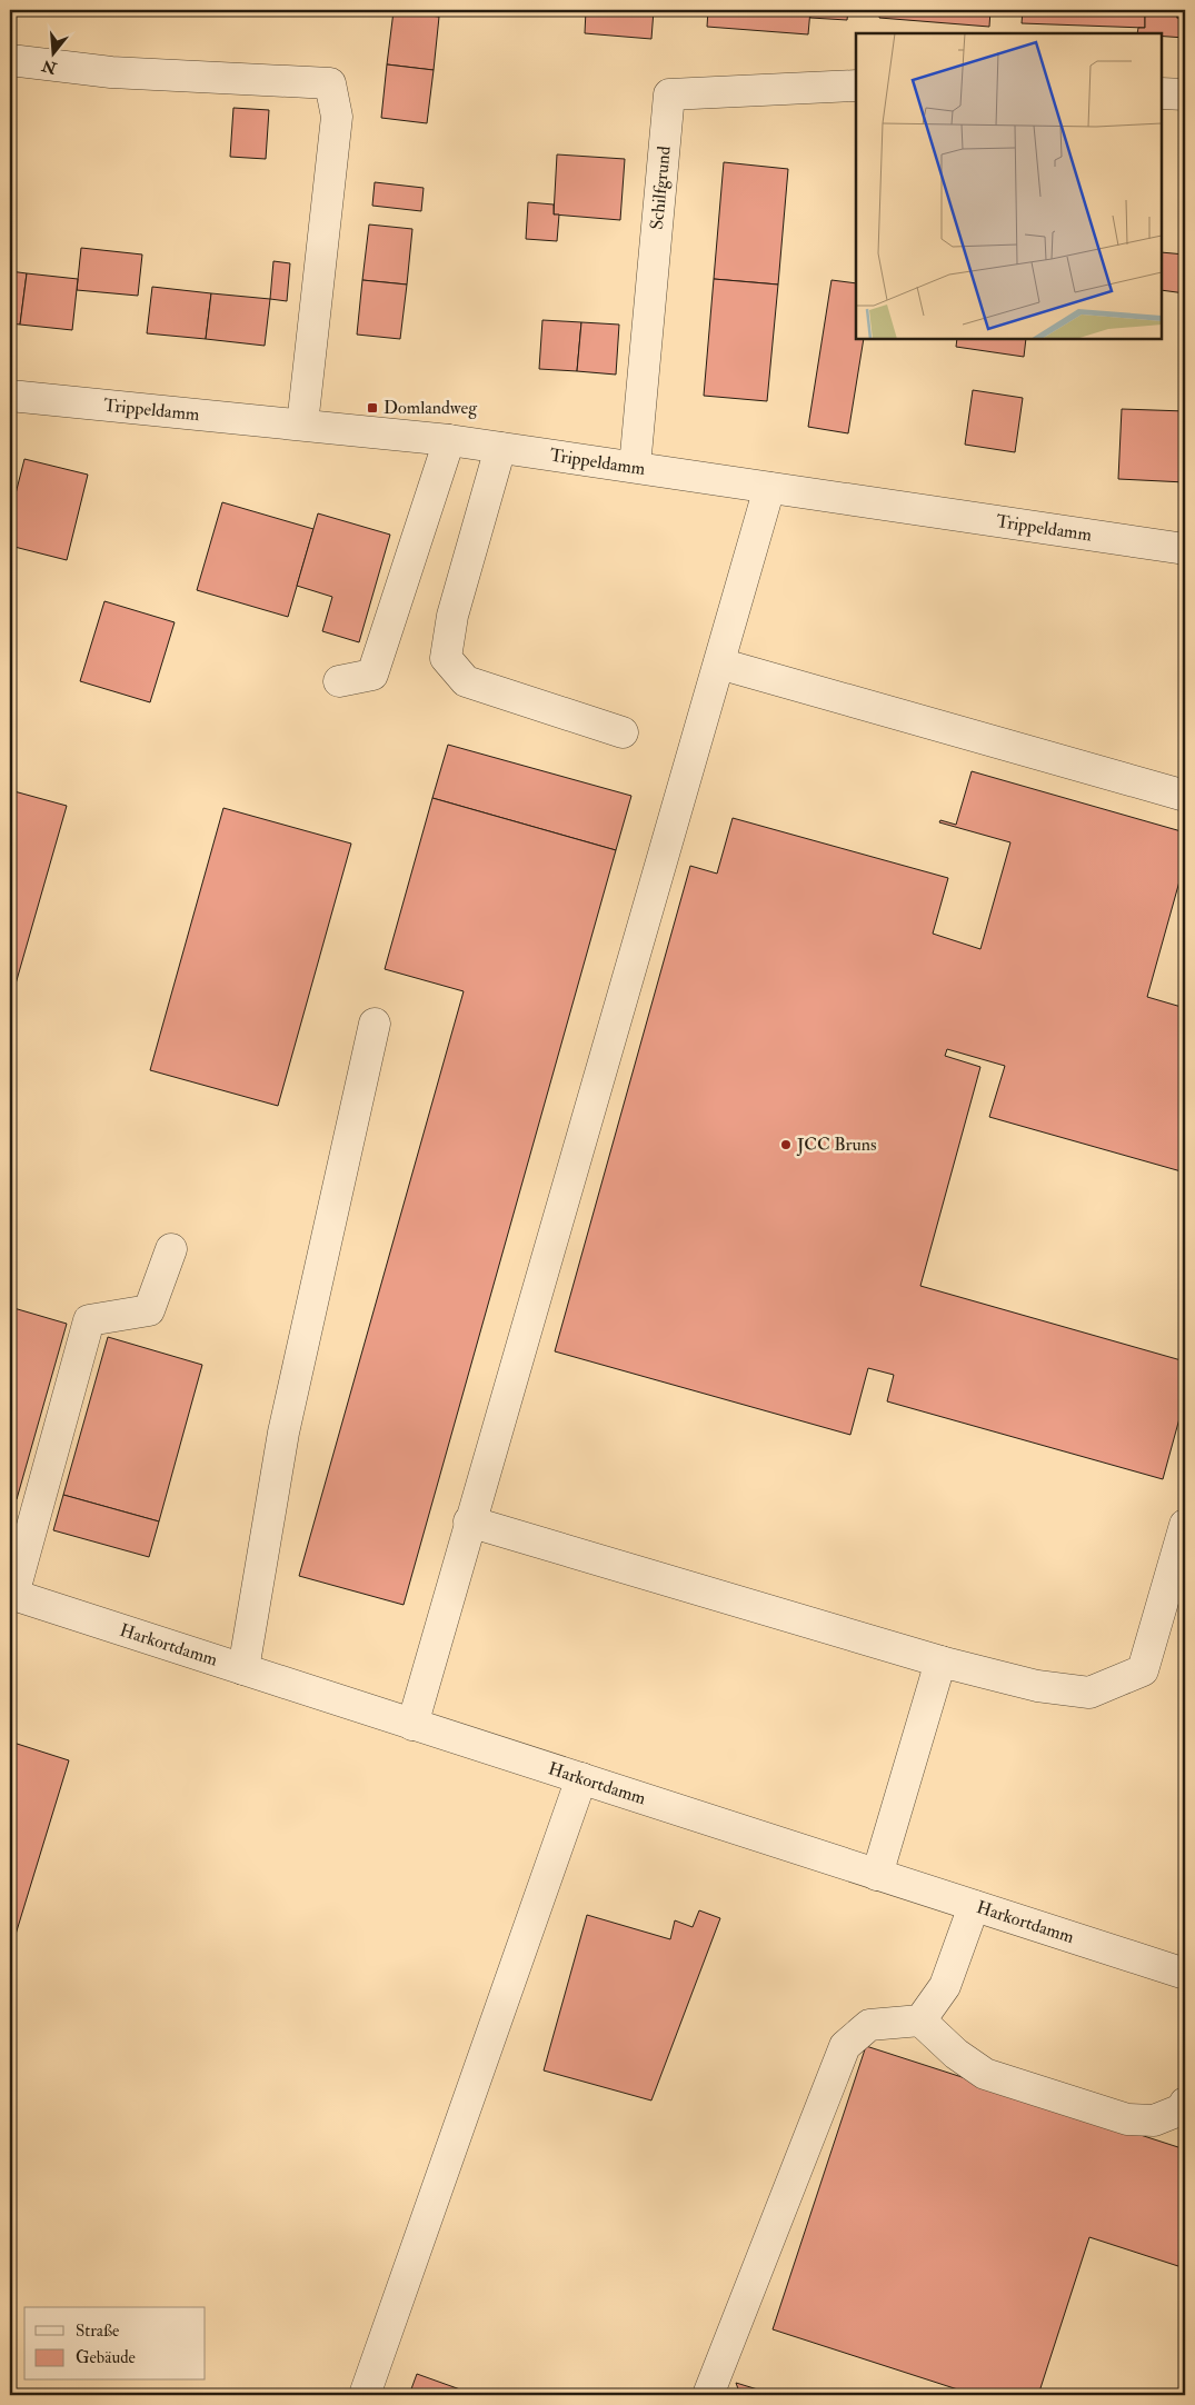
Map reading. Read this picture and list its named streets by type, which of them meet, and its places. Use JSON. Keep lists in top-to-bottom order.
{
  "streets": {
    "street": ["Schilfgrund", "Trippeldamm", "Harkortdamm"]
  },
  "crossings": [
    ["Schilfgrund", "Trippeldamm"]
  ],
  "places": {
    "transit": ["Domlandweg"],
    "other": ["JCC Bruns"]
  },
  "legend": ["Straße", "Gebäude"],
  "north": "bottom"
}
